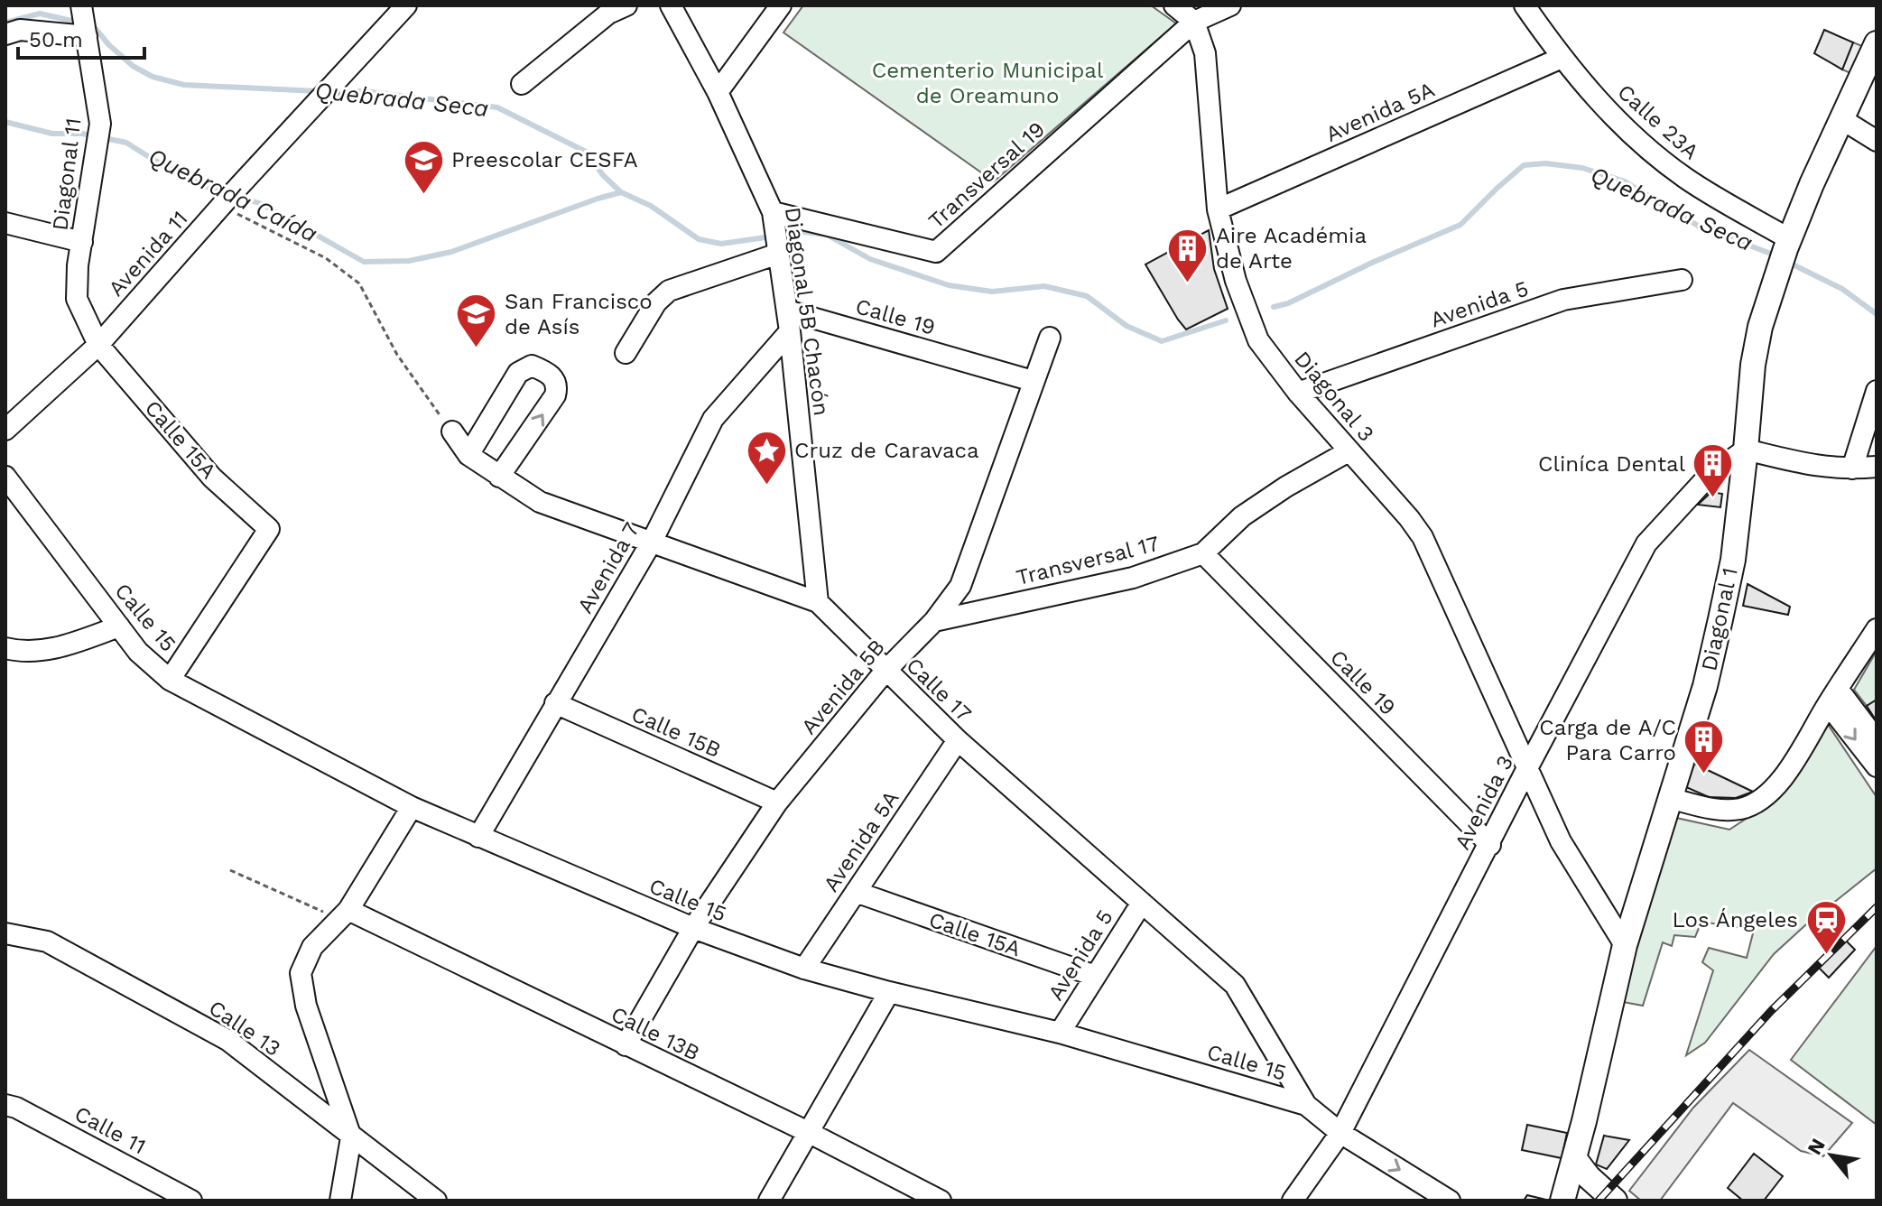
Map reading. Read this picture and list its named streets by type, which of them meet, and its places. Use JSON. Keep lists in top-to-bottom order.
{
  "streets": {
    "main road": ["Diagonal 1"],
    "street": [
      "Avenida 5A",
      "Calle 23A",
      "Diagonal 11",
      "Transversal 19",
      "Avenida 11",
      "Avenida 5",
      "Diagonal 5B Chacón",
      "Calle 19",
      "Diagonal 3",
      "Calle 15A",
      "Transversal 17",
      "Avenida 7",
      "Calle 15",
      "Avenida 5B",
      "Calle 17",
      "Calle 15B",
      "Avenida 3",
      "Calle 13",
      "Calle 13B",
      "Calle 11"
    ]
  },
  "crossings": [
    ["Avenida 5A", "Calle 23A"],
    ["Avenida 5A", "Diagonal 3"],
    ["Avenida 5A", "Calle 15A"],
    ["Avenida 5A", "Calle 15"],
    ["Avenida 5A", "Calle 17"],
    ["Calle 23A", "Diagonal 1"],
    ["Diagonal 11", "Avenida 11"],
    ["Diagonal 11", "Calle 15A"],
    ["Transversal 19", "Diagonal 5B Chacón"],
    ["Transversal 19", "Diagonal 3"],
    ["Avenida 11", "Calle 15A"],
    ["Avenida 5", "Diagonal 3"],
    ["Avenida 5", "Calle 15A"],
    ["Avenida 5", "Calle 15"],
    ["Avenida 5", "Calle 17"],
    ["Diagonal 5B Chacón", "Calle 19"],
    ["Diagonal 5B Chacón", "Avenida 7"],
    ["Diagonal 5B Chacón", "Calle 17"],
    ["Calle 19", "Transversal 17"],
    ["Calle 19", "Avenida 5B"],
    ["Calle 19", "Avenida 3"],
    ["Diagonal 3", "Transversal 17"],
    ["Diagonal 3", "Avenida 3"],
    ["Calle 15A", "Calle 15"],
    ["Transversal 17", "Avenida 5B"],
    ["Avenida 7", "Calle 15"],
    ["Avenida 7", "Calle 17"],
    ["Avenida 7", "Calle 15B"],
    ["Calle 15", "Avenida 5B"],
    ["Calle 15", "Calle 17"],
    ["Calle 15", "Avenida 3"],
    ["Diagonal 1", "Avenida 3"],
    ["Avenida 5B", "Calle 17"],
    ["Avenida 5B", "Calle 15B"],
    ["Avenida 5B", "Calle 13B"]
  ],
  "water": ["Quebrada Seca", "Quebrada Caída"],
  "parks": ["Cementerio Municipal de Oreamuno"],
  "places": {
    "school or university": ["Preescolar CESFA", "San Francisco de Asís"],
    "building": ["Aire Académia de Arte", "Cliníca Dental", "Carga de A/C Para Carro"],
    "place": ["Cruz de Caravaca"],
    "station": ["Los Ángeles"]
  },
  "scale_bar": "50 m",
  "north": "top left"
}
